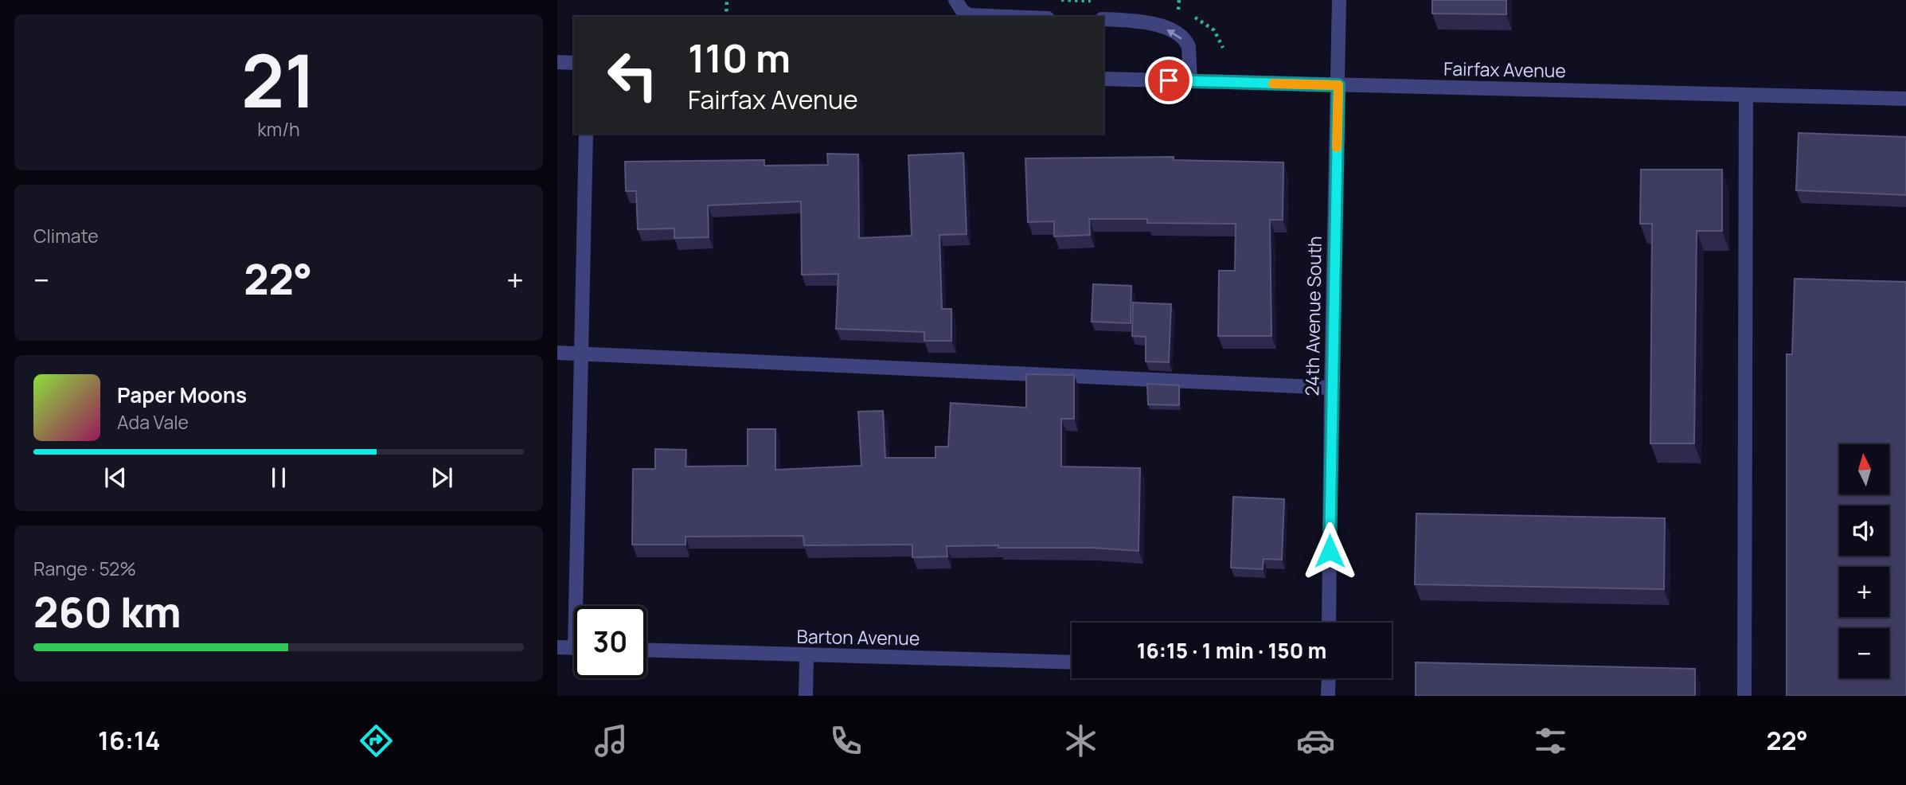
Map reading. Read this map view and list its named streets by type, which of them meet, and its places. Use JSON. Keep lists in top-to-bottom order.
{
  "streets": {
    "street": ["Fairfax Avenue", "24th Avenue South", "Barton Avenue"]
  },
  "crossings": [
    ["Fairfax Avenue", "24th Avenue South"]
  ],
  "north": "top",
  "page": {
    "tile": [
      ["21", "km/h"],
      "Climate",
      ["Range · 52%", "260 km"]
    ],
    "turn": ["110 m", "Fairfax Avenue"],
    "heat": ["−", "22°", "+"],
    "song": ["Paper Moons", "Ada Vale"],
    "map_buttons": ["+", "−"],
    "limit": "30",
    "trip": "16:15 · 1 min · 150 m",
    "tabs": ["16:14", "22°"]
  }
}
